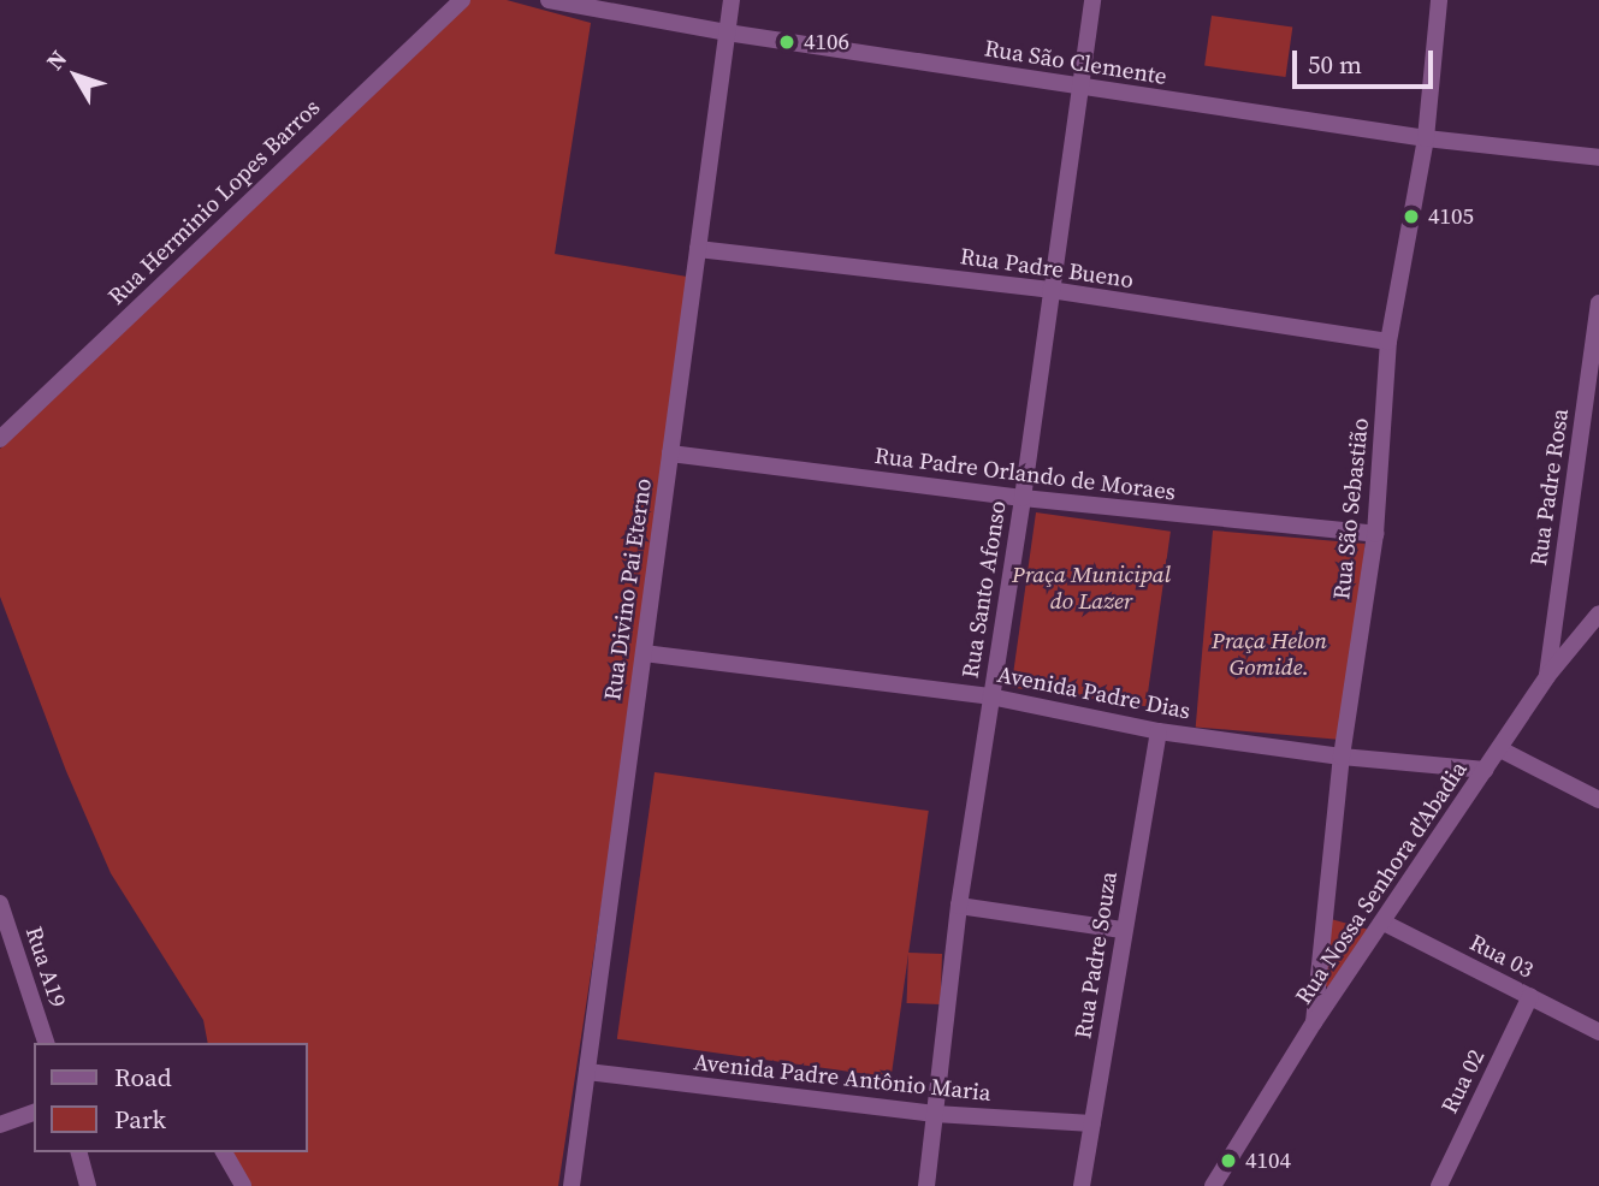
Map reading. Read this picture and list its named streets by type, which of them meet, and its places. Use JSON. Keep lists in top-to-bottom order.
{
  "streets": {
    "street": [
      "Rua São Clemente",
      "Rua Herminio Lopes Barros",
      "Rua Padre Bueno",
      "Rua Padre Orlando de Moraes",
      "Rua Padre Rosa",
      "Rua São Sebastião",
      "Rua Divino Pai Eterno",
      "Rua Santo Afonso",
      "Avenida Padre Dias",
      "Rua Nossa Senhora d'Abadia",
      "Rua Padre Souza",
      "Rua 03",
      "Rua A19",
      "Avenida Padre Antônio Maria",
      "Rua 02"
    ]
  },
  "crossings": [
    ["Rua São Clemente", "Rua São Sebastião"],
    ["Rua São Clemente", "Rua Divino Pai Eterno"],
    ["Rua São Clemente", "Rua Santo Afonso"],
    ["Rua Padre Bueno", "Rua São Sebastião"],
    ["Rua Padre Bueno", "Rua Divino Pai Eterno"],
    ["Rua Padre Bueno", "Rua Santo Afonso"],
    ["Rua Padre Orlando de Moraes", "Rua São Sebastião"],
    ["Rua Padre Orlando de Moraes", "Rua Divino Pai Eterno"],
    ["Rua Padre Orlando de Moraes", "Rua Santo Afonso"],
    ["Rua Padre Rosa", "Rua Nossa Senhora d'Abadia"],
    ["Rua São Sebastião", "Avenida Padre Dias"],
    ["Rua São Sebastião", "Rua Nossa Senhora d'Abadia"],
    ["Rua Divino Pai Eterno", "Avenida Padre Dias"],
    ["Rua Divino Pai Eterno", "Avenida Padre Antônio Maria"],
    ["Rua Santo Afonso", "Avenida Padre Dias"],
    ["Rua Santo Afonso", "Avenida Padre Antônio Maria"],
    ["Avenida Padre Dias", "Rua Nossa Senhora d'Abadia"],
    ["Avenida Padre Dias", "Rua Padre Souza"],
    ["Rua Nossa Senhora d'Abadia", "Rua 03"],
    ["Rua Padre Souza", "Avenida Padre Antônio Maria"],
    ["Rua 03", "Rua 02"]
  ],
  "parks": ["Praça Municipal do Lazer", "Praça Helon Gomide."],
  "places": ["4106", "4105", "4104"],
  "legend": ["Road", "Park"],
  "scale_bar": "50 m",
  "north": "top left"
}
